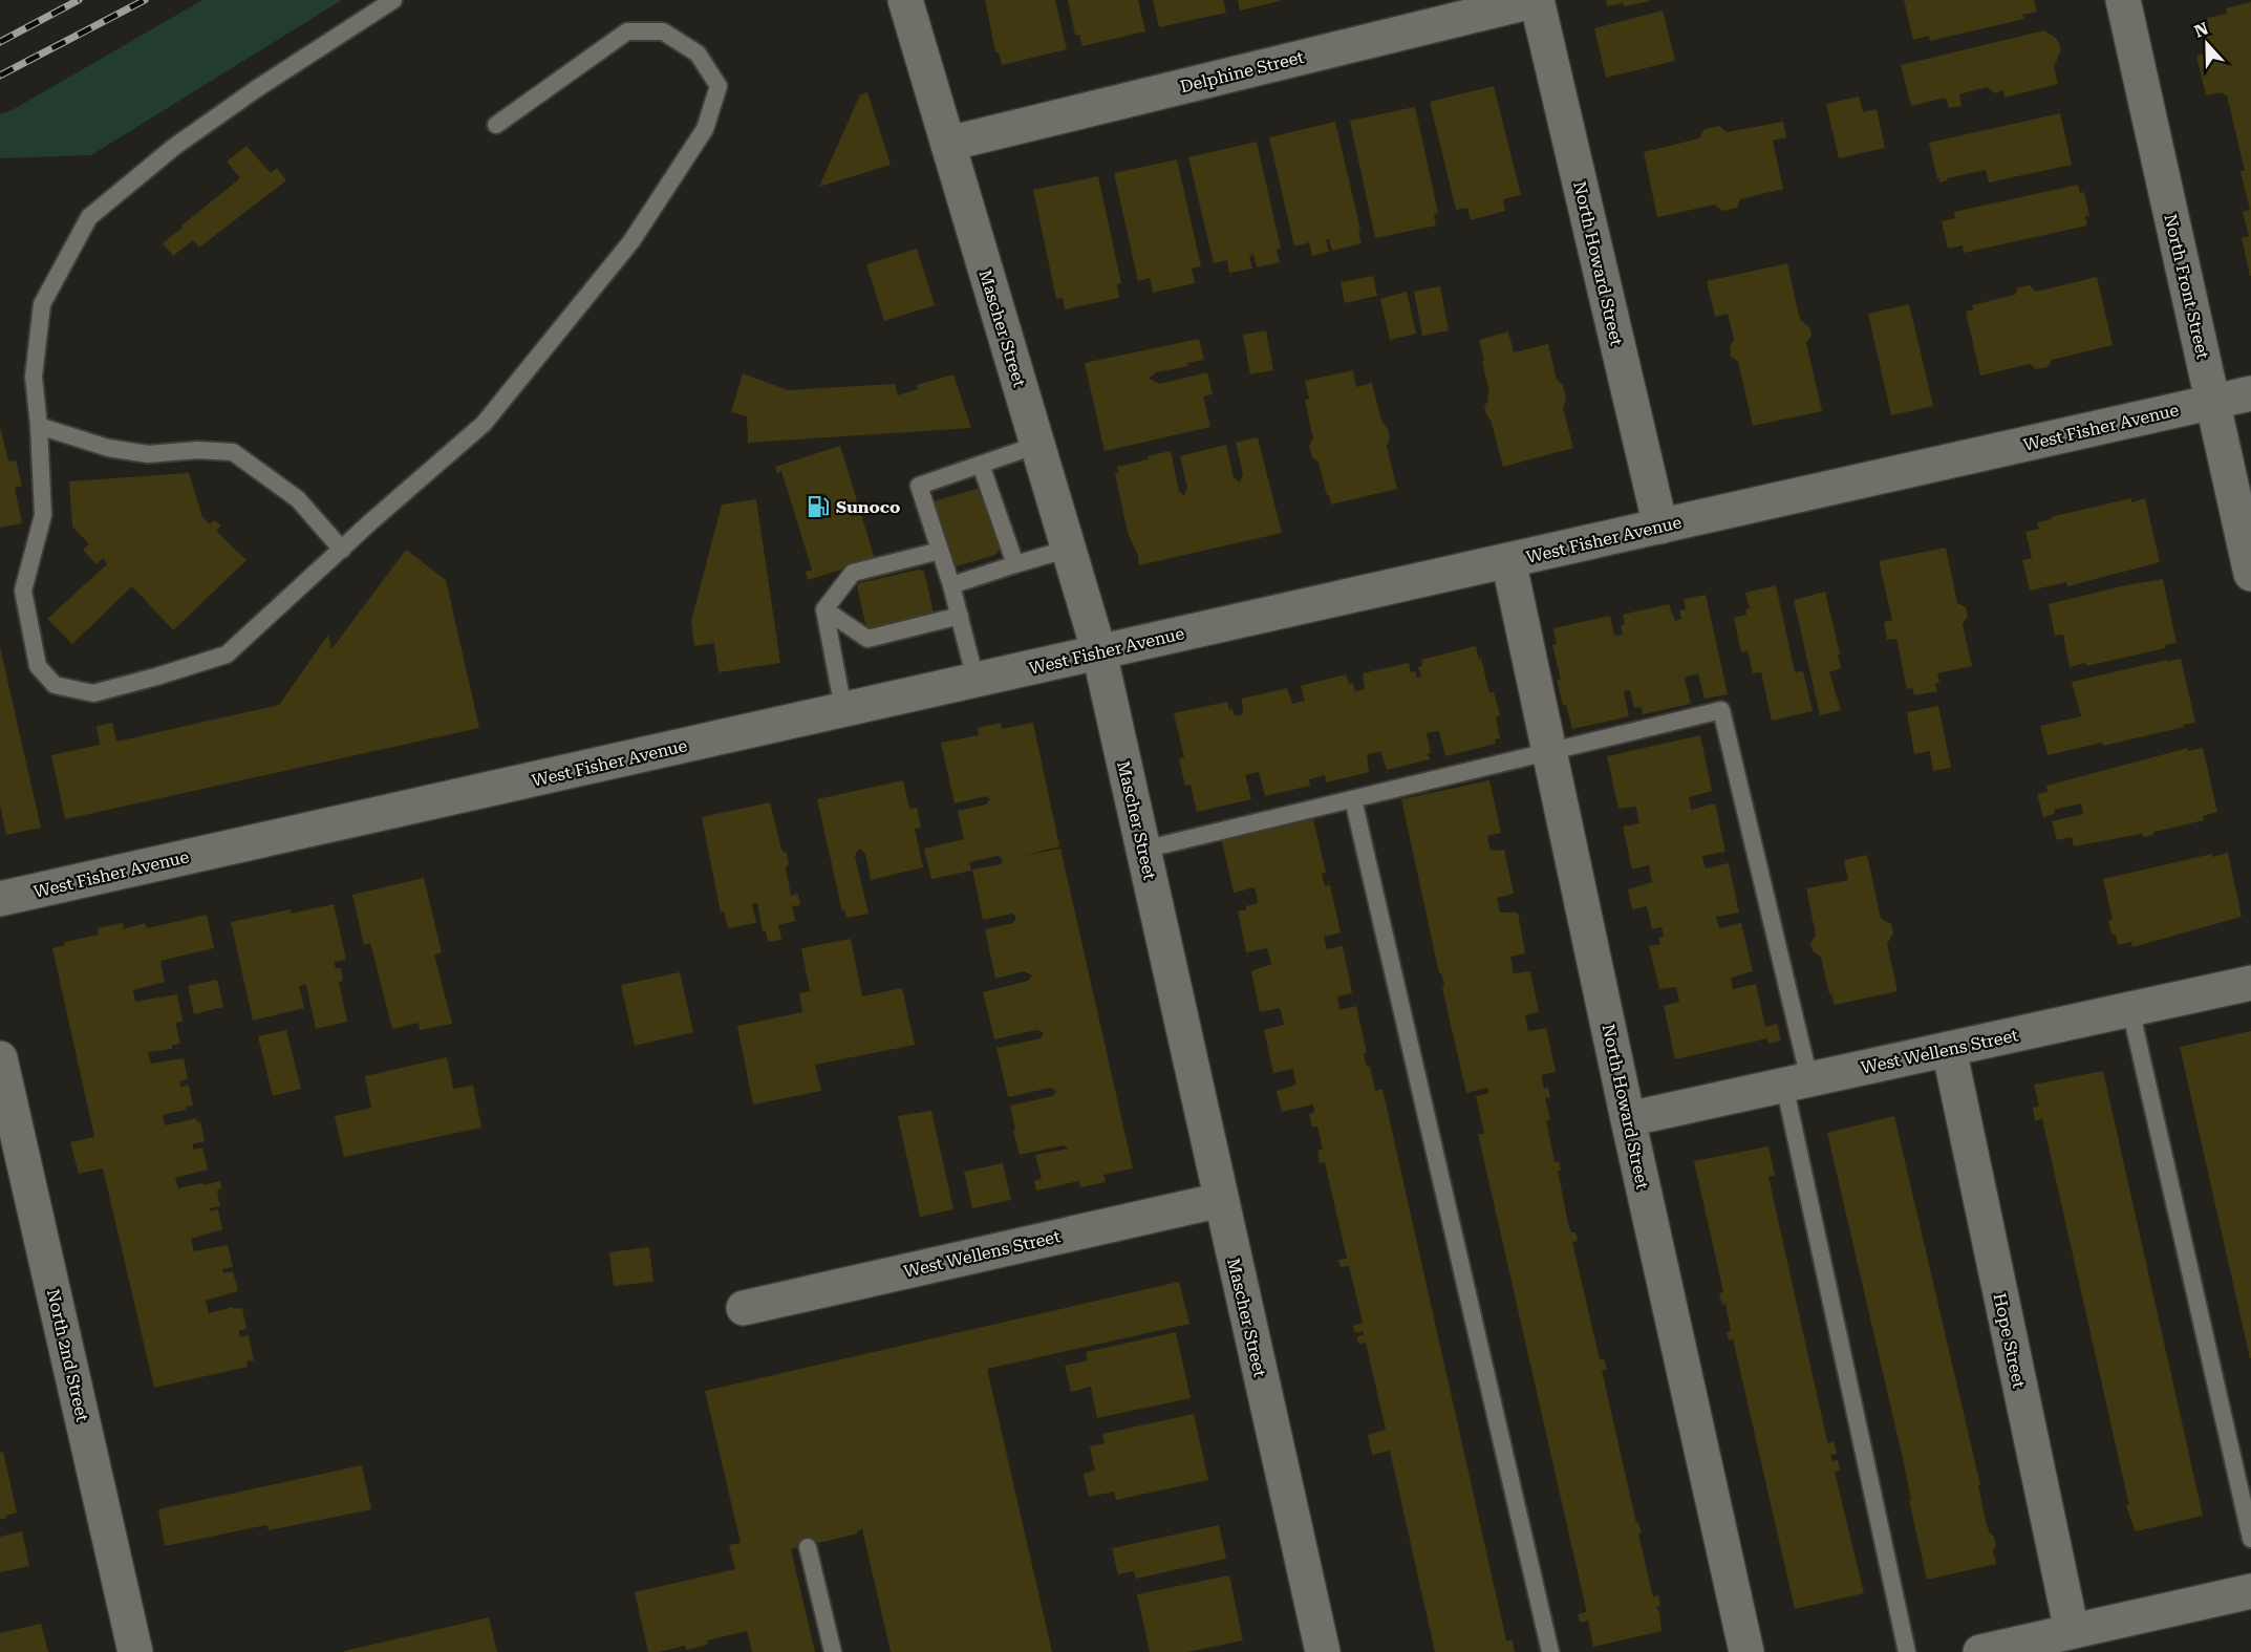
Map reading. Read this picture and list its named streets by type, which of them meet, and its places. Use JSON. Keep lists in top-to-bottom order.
{
  "streets": {
    "street": [
      "Delphine Street",
      "North Howard Street",
      "North Front Street",
      "Mascher Street",
      "West Fisher Avenue",
      "West Wellens Street",
      "Hope Street",
      "North 2nd Street"
    ]
  },
  "crossings": [
    ["Delphine Street", "North Howard Street"],
    ["Delphine Street", "Mascher Street"],
    ["North Howard Street", "West Fisher Avenue"],
    ["North Howard Street", "West Wellens Street"],
    ["North Front Street", "West Fisher Avenue"],
    ["Mascher Street", "West Fisher Avenue"],
    ["Mascher Street", "West Wellens Street"],
    ["West Wellens Street", "Hope Street"]
  ],
  "places": {
    "fuel station": ["Sunoco"]
  },
  "north": "top"
}
